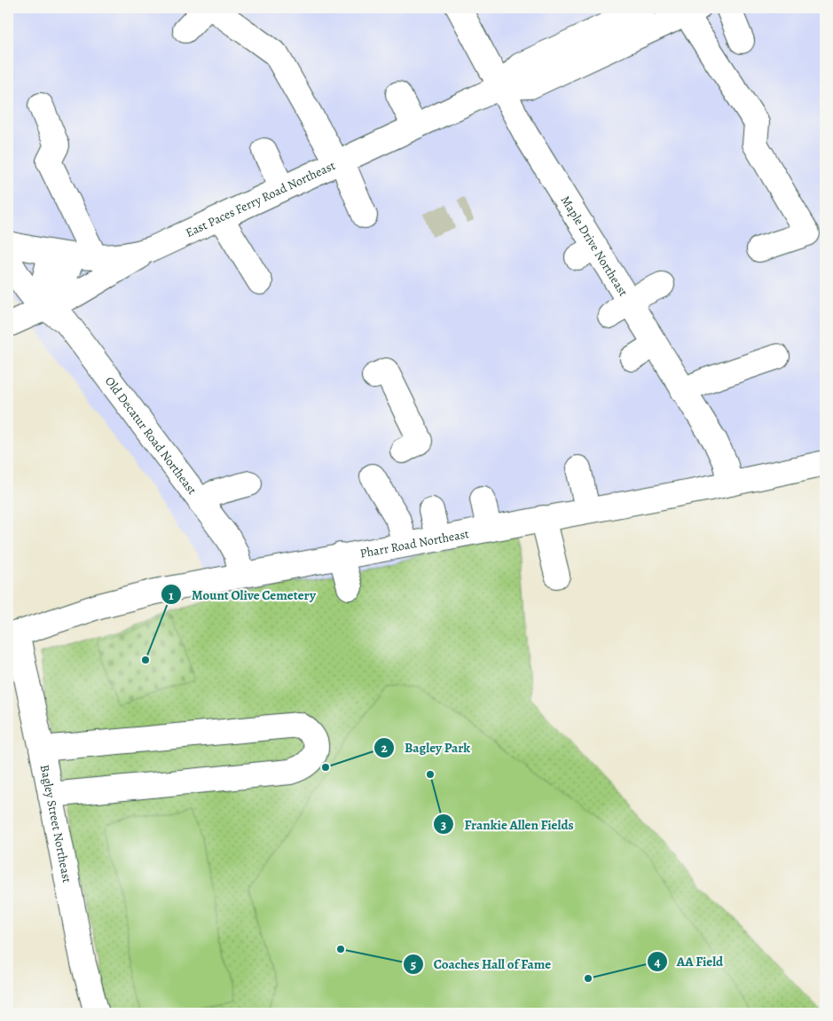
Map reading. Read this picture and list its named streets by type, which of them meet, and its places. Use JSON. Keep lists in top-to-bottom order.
{
  "streets": {
    "street": [
      "East Paces Ferry Road Northeast",
      "Maple Drive Northeast",
      "Old Decatur Road Northeast",
      "Pharr Road Northeast",
      "Bagley Street Northeast"
    ]
  },
  "crossings": [
    ["East Paces Ferry Road Northeast", "Maple Drive Northeast"],
    ["Maple Drive Northeast", "Pharr Road Northeast"],
    ["Old Decatur Road Northeast", "Pharr Road Northeast"],
    ["Pharr Road Northeast", "Bagley Street Northeast"]
  ],
  "places": [
    "Mount Olive Cemetery",
    "Bagley Park",
    "Frankie Allen Fields",
    "Coaches Hall of Fame",
    "AA Field"
  ]
}
